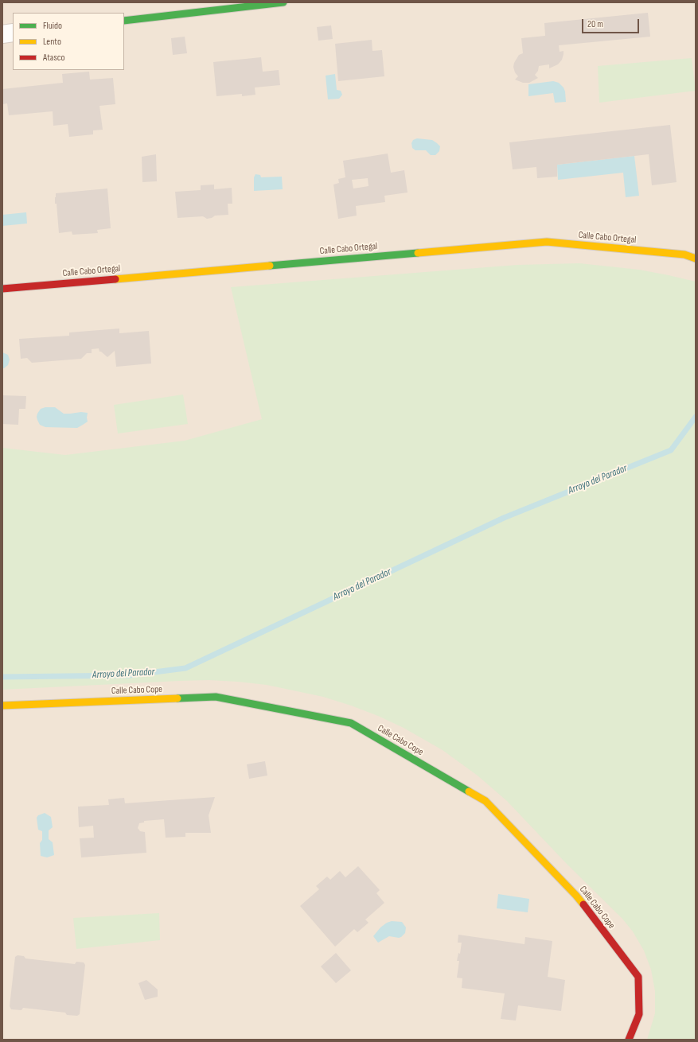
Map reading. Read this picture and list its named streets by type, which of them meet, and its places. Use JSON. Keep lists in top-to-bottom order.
{
  "streets": {
    "street": ["Calle Cabo Ortegal", "Calle Cabo Cope"]
  },
  "water": ["Arroyo del Parador"],
  "legend": ["Fluido", "Lento", "Atasco"],
  "scale_bar": "20 m"
}
